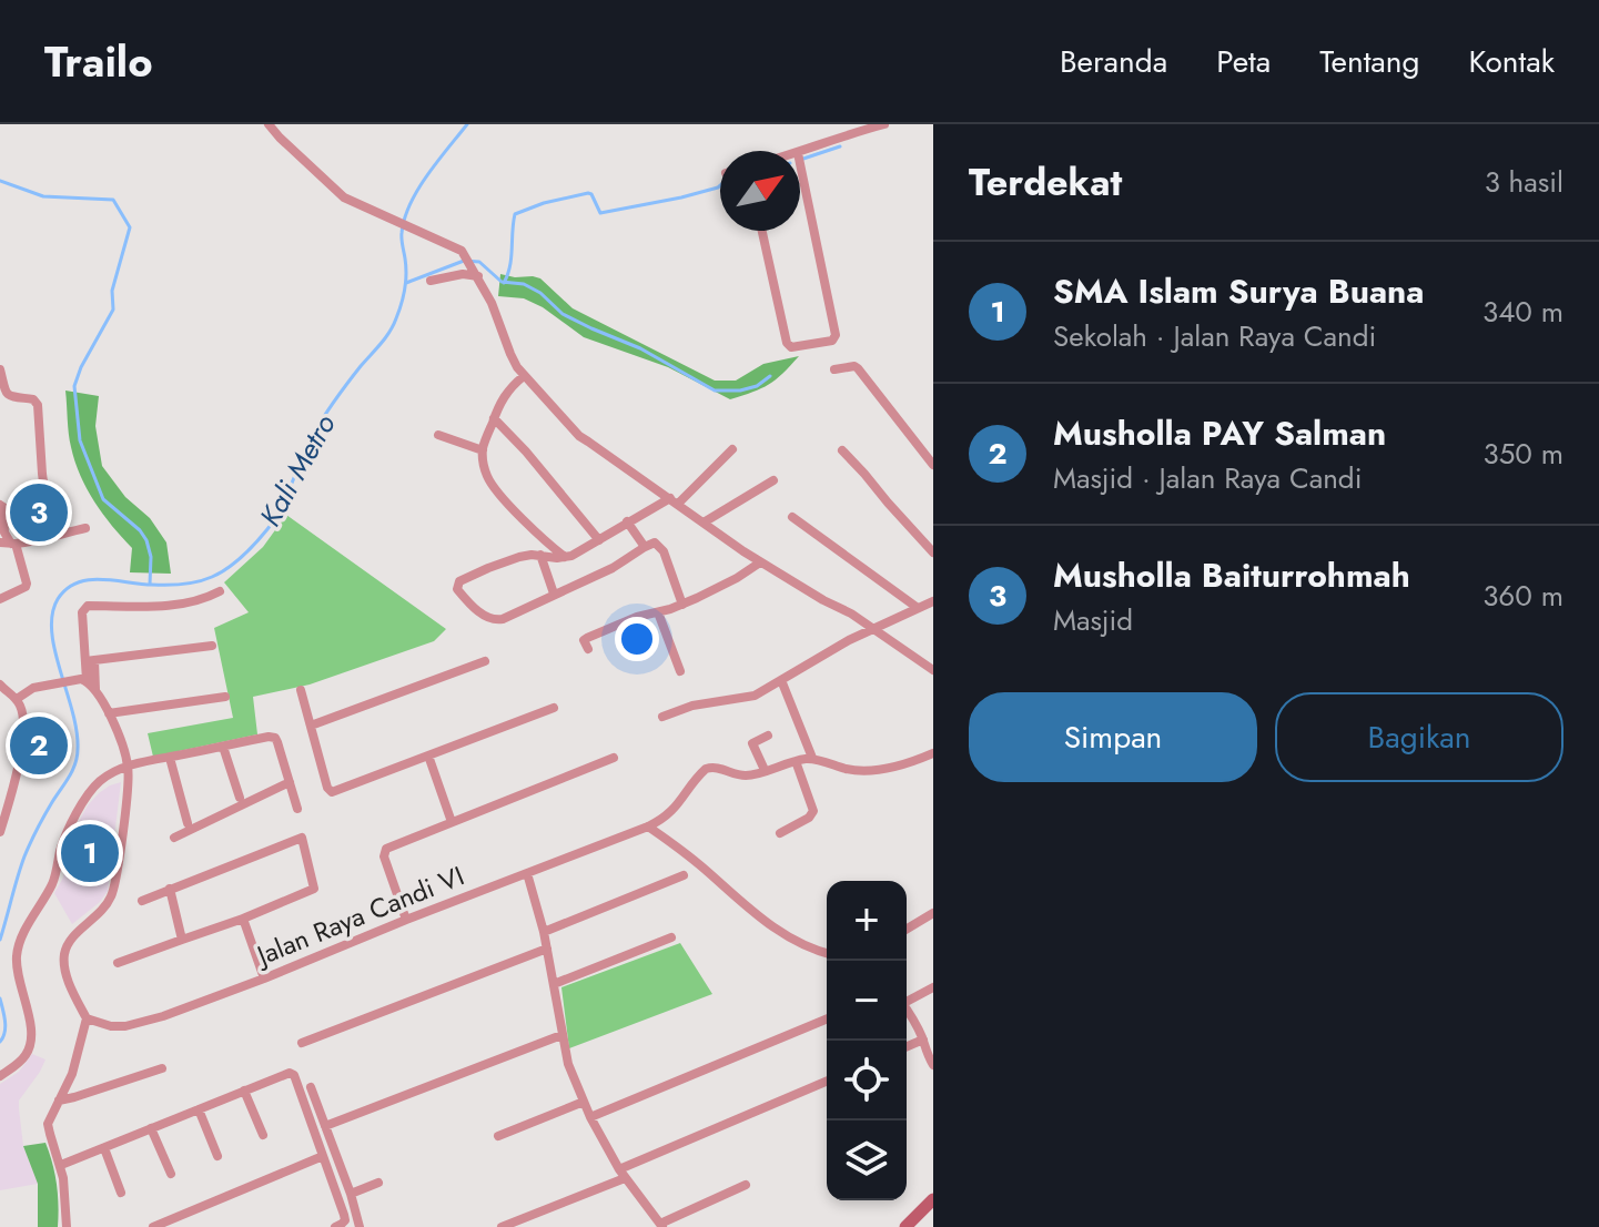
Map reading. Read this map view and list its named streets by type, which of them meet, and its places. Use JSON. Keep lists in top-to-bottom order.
{
  "streets": {
    "street": ["Jalan Raya Candi VI"]
  },
  "water": ["Kali Metro"],
  "north": "top right",
  "page": {
    "header": "Trailo",
    "nav": [
      "Beranda",
      "Peta",
      "Tentang",
      "Kontak"
    ],
    "heading": ["Terdekat", "3 hasil"],
    "list": [
      {
        "mark": "1",
        "name": "SMA Islam Surya Buana",
        "note": "Sekolah · Jalan Raya Candi",
        "value": "340 m"
      },
      {
        "mark": "2",
        "name": "Musholla PAY Salman",
        "note": "Masjid · Jalan Raya Candi",
        "value": "350 m"
      },
      {
        "mark": "3",
        "name": "Musholla Baiturrohmah",
        "note": "Masjid",
        "value": "360 m"
      }
    ],
    "pins": ["3", "2", "1"],
    "buttons": ["Simpan", "Bagikan"],
    "map_buttons": ["+", "−"]
  }
}
